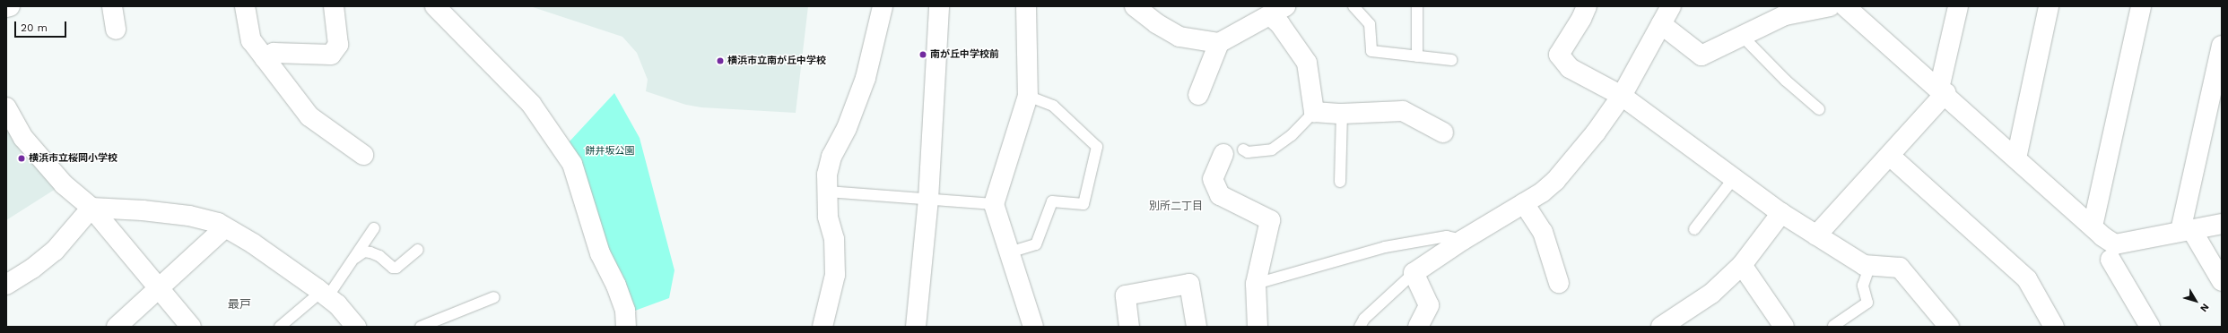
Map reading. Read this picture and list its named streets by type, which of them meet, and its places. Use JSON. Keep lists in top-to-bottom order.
{
  "districts": ["別所二丁目", "最戸"],
  "parks": ["餅井坂公園"],
  "places": ["南が丘中学校前", "横浜市立南が丘中学校", "横浜市立桜岡小学校"],
  "scale_bar": "20 m",
  "north": "bottom right"
}
